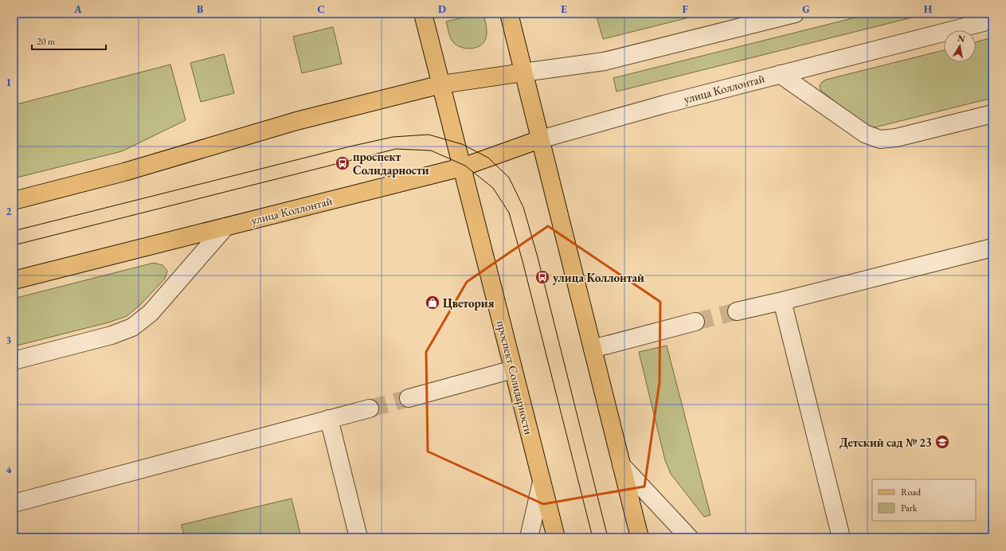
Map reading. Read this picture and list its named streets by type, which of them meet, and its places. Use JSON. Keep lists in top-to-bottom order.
{
  "streets": {
    "main road": ["улица Коллонтай", "проспект Солидарности"]
  },
  "crossings": [
    ["улица Коллонтай", "проспект Солидарности"]
  ],
  "places": {
    "bus stop": ["проспект Солидарности", "улица Коллонтай"],
    "shop": ["Цветория"],
    "school or university": ["Детский сад № 23"]
  },
  "legend": ["Road", "Park"],
  "scale_bar": "20 m",
  "north": "top",
  "grid": {
    "columns": [
      "A",
      "B",
      "C",
      "D",
      "E",
      "F",
      "G",
      "H"
    ],
    "rows": [
      "1",
      "2",
      "3",
      "4"
    ]
  }
}
